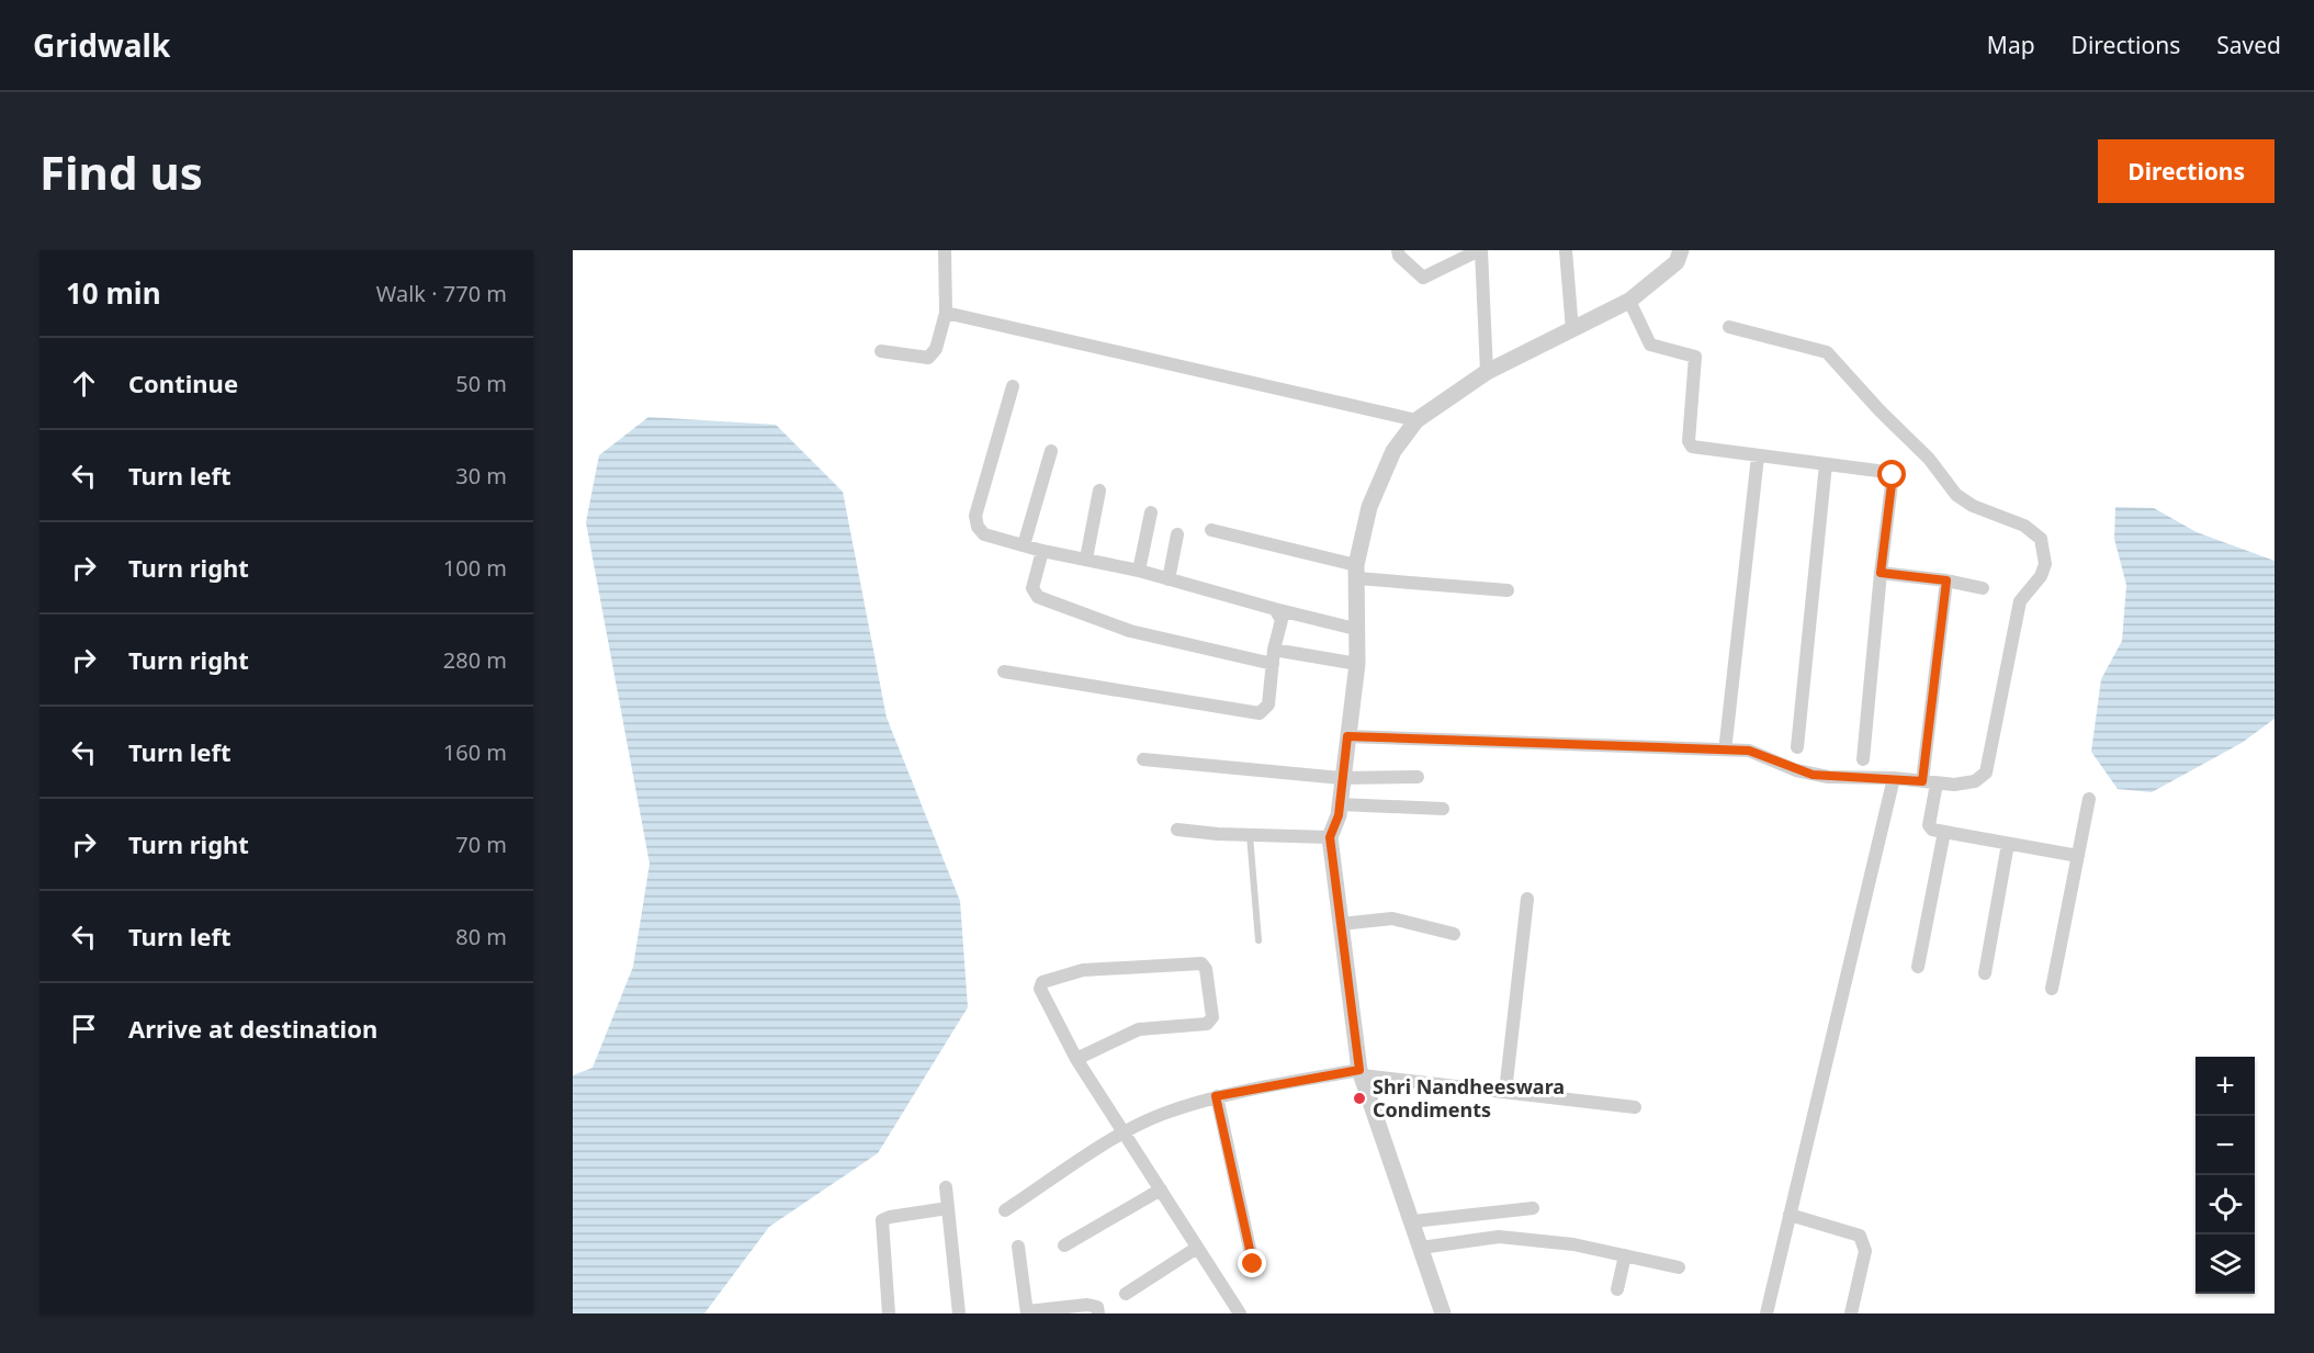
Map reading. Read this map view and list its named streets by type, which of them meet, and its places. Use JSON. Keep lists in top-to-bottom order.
{
  "places": ["Shri Nandheeswara Condiments"],
  "page": {
    "header": "Gridwalk",
    "nav": ["Map", "Directions", "Saved"],
    "buttons": "Directions",
    "title": "Find us",
    "heading": ["10 min", "Walk · 770 m"],
    "list": [
      ["Continue", "50 m"],
      ["Turn left", "30 m"],
      ["Turn right", "100 m"],
      ["Turn right", "280 m"],
      ["Turn left", "160 m"],
      ["Turn right", "70 m"],
      ["Turn left", "80 m"],
      "Arrive at destination"
    ],
    "map_buttons": ["+", "−"]
  }
}
